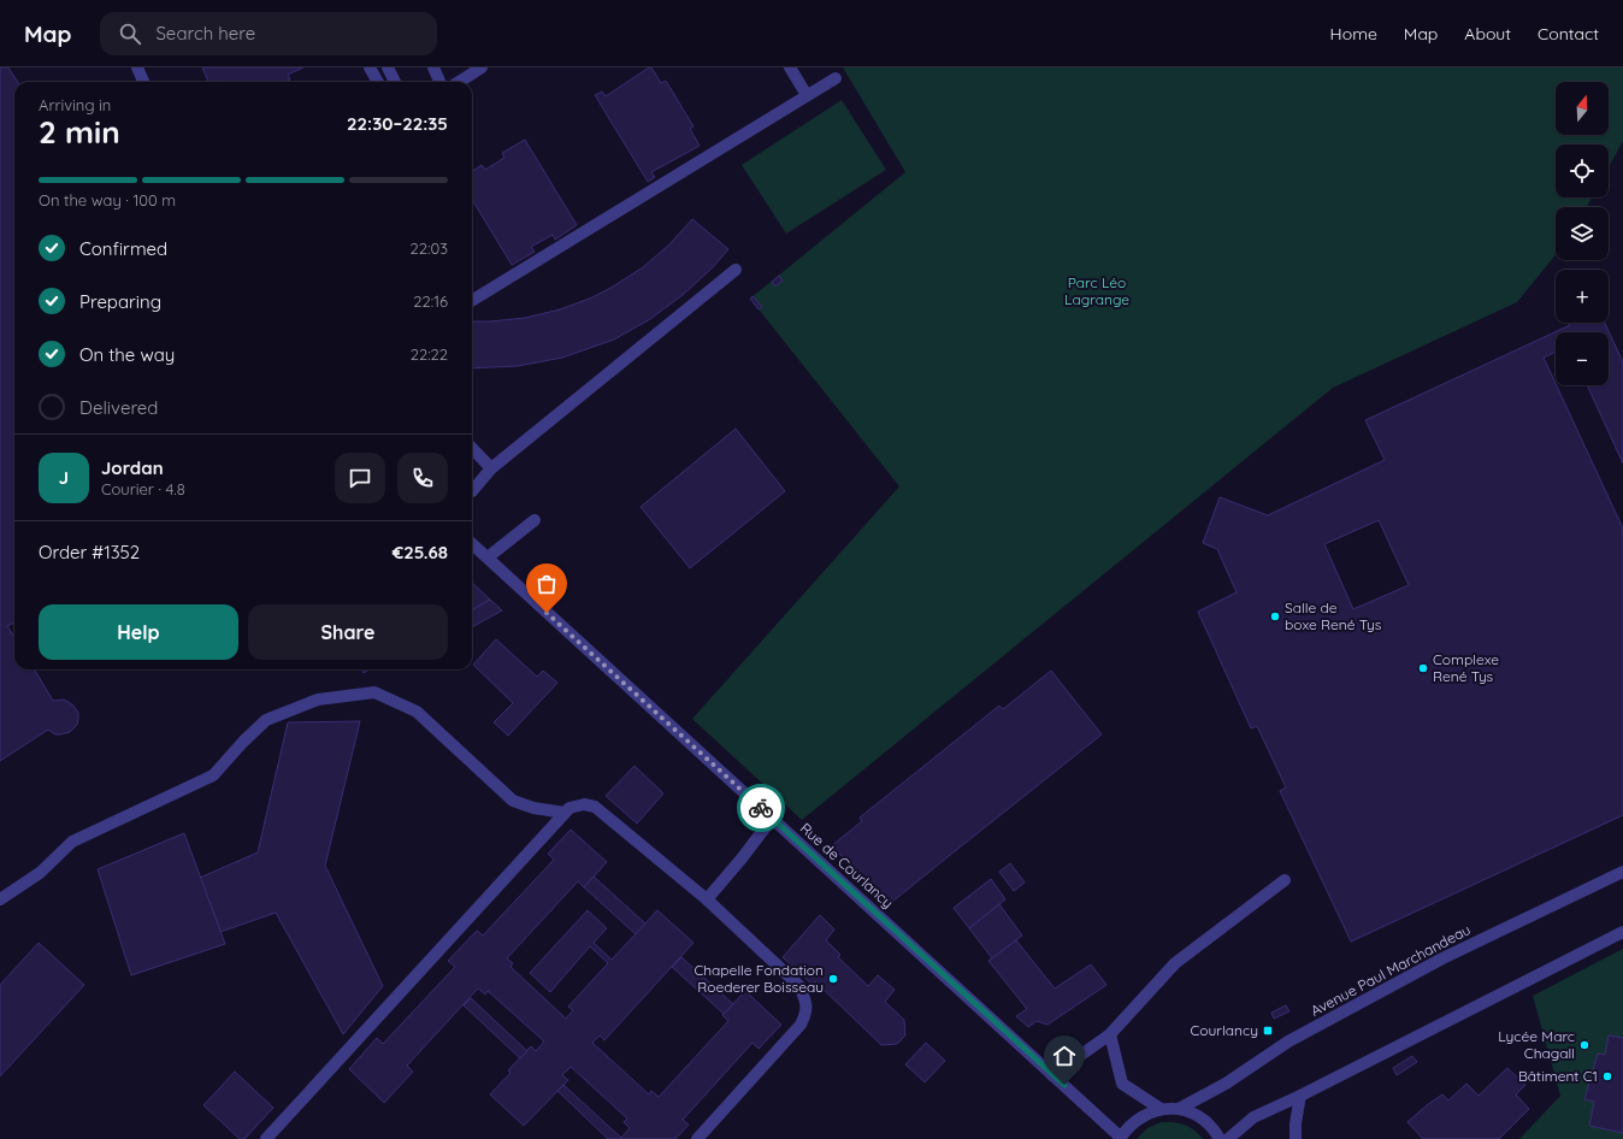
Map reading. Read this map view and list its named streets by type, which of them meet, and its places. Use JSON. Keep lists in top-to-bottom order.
{
  "streets": {
    "street": ["Rue de Courlancy", "Avenue Paul Marchandeau"]
  },
  "parks": ["Parc Léo Lagrange"],
  "places": {
    "other": [
      "Salle de boxe René Tys",
      "Complexe René Tys",
      "Chapelle Fondation Roederer Boisseau",
      "Lycée Marc Chagall",
      "Bâtiment C1"
    ],
    "transit": ["Courlancy"]
  },
  "north": "top",
  "page": {
    "header": "Map",
    "search": "Search here",
    "nav": [
      "Home",
      "Map",
      "About",
      "Contact"
    ],
    "map_buttons": ["+", "−"],
    "heading": ["2 min", "Arriving in", "22:30–22:35"],
    "panel": [
      "Jordan",
      "Courier · 4.8",
      "Order #1352",
      "€25.68"
    ],
    "bar": "On the way · 100 m",
    "list": [
      ["Confirmed", "22:03"],
      ["Preparing", "22:16"],
      ["On the way", "22:22"],
      "Delivered"
    ],
    "round": "J",
    "buttons": ["Help", "Share"]
  }
}
